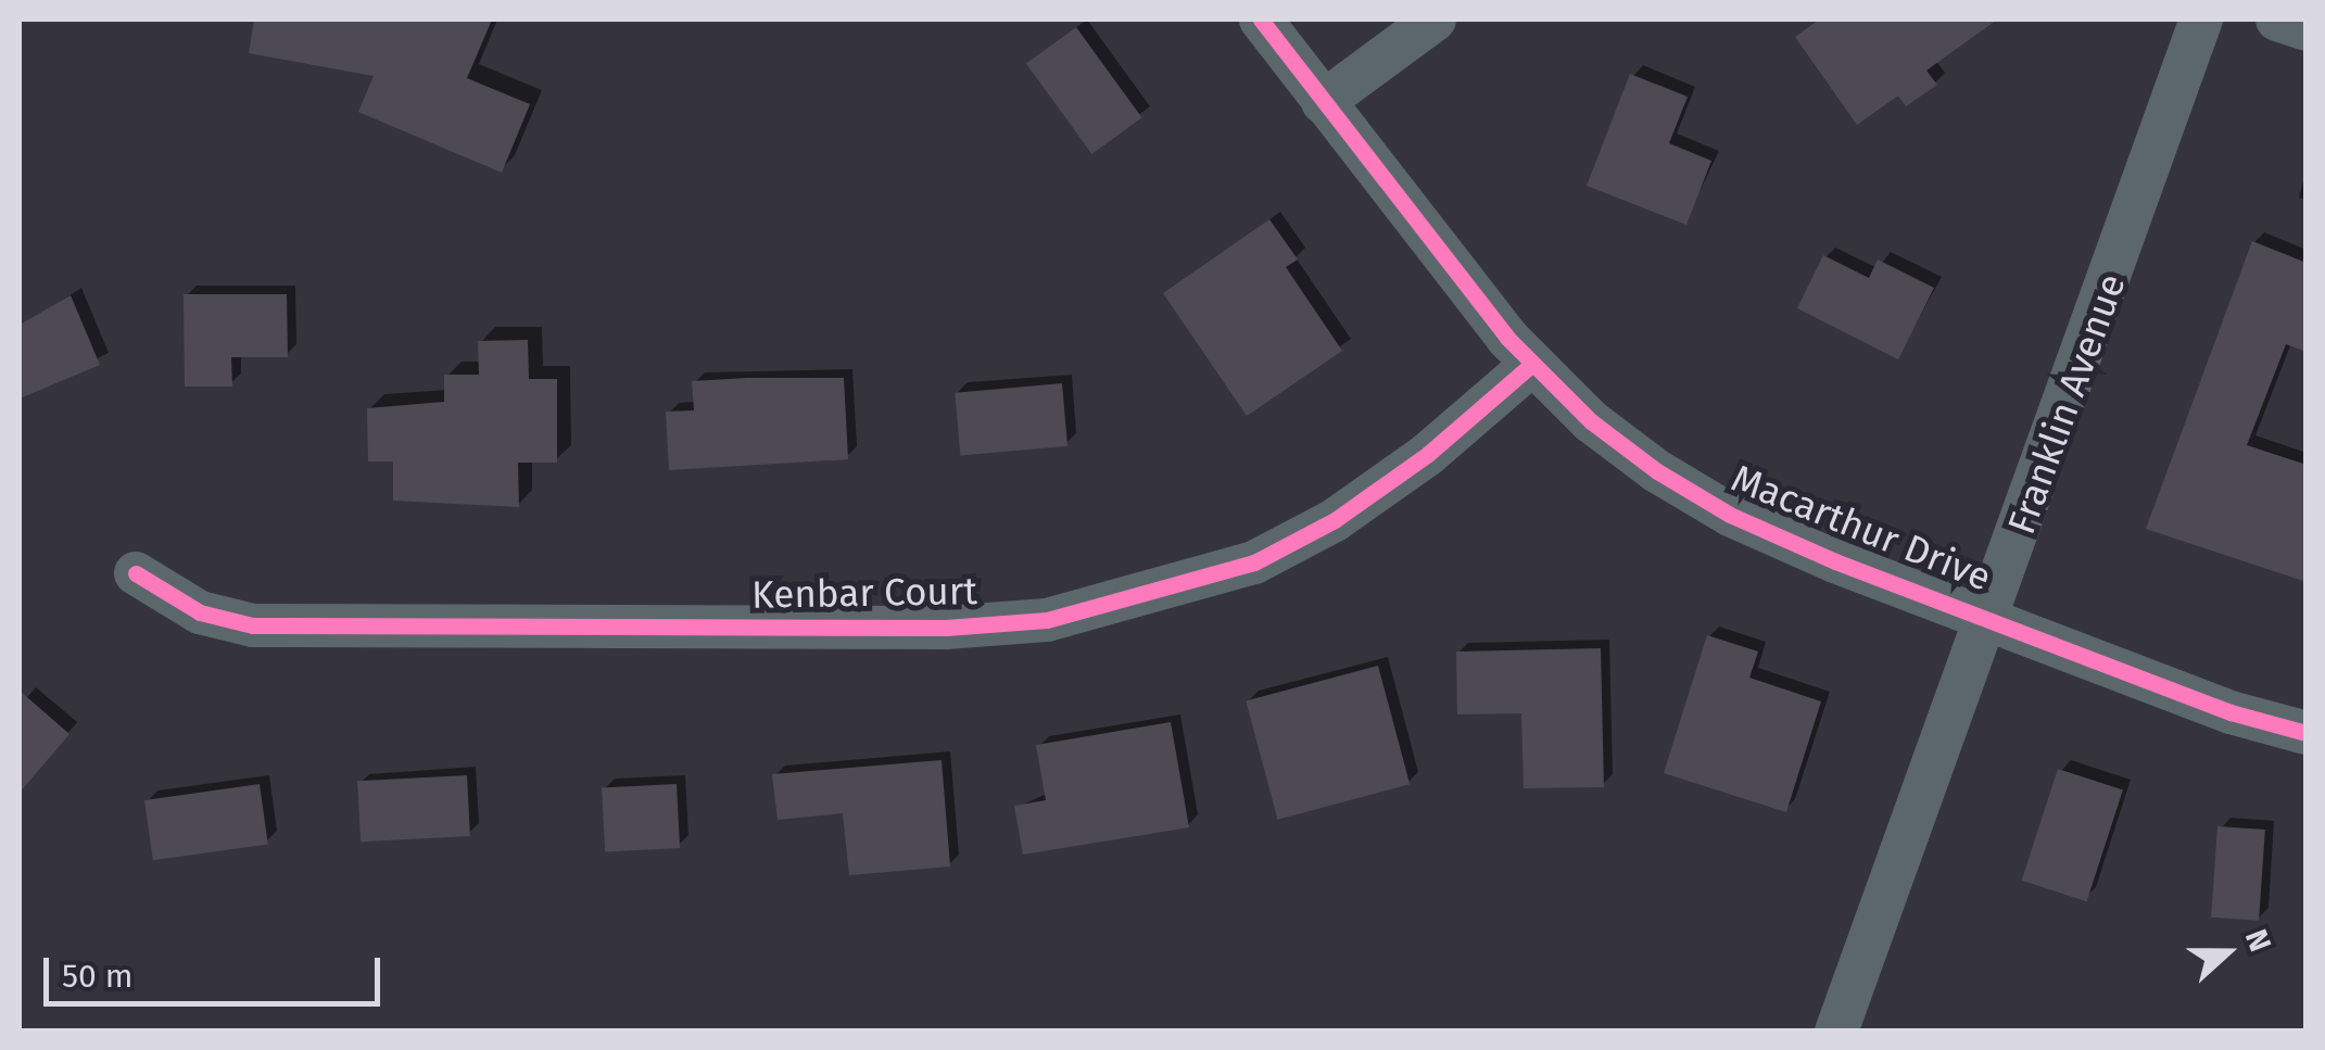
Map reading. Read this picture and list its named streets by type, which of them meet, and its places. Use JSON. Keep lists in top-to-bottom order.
{
  "streets": {
    "street": ["Franklin Avenue", "Macarthur Drive", "Kenbar Court"]
  },
  "crossings": [
    ["Franklin Avenue", "Macarthur Drive"],
    ["Macarthur Drive", "Kenbar Court"]
  ],
  "scale_bar": "50 m",
  "north": "right"
}
